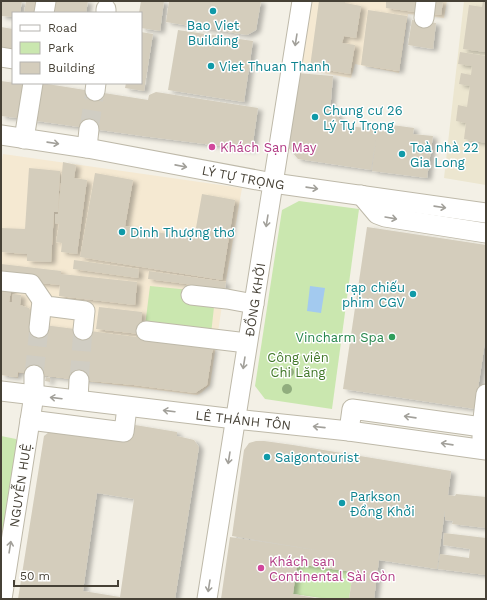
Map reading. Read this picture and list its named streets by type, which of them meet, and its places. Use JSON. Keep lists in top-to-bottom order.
{
  "streets": {
    "street": [
      "LÝ TỰ TRỌNG",
      "ÐỒNG KHỞI",
      "LÊ THÁNH TÔN",
      "NGUYỄN HUỆ"
    ]
  },
  "crossings": [
    ["LÝ TỰ TRỌNG", "ÐỒNG KHỞI"],
    ["ÐỒNG KHỞI", "LÊ THÁNH TÔN"],
    ["LÊ THÁNH TÔN", "NGUYỄN HUỆ"]
  ],
  "one_way": ["ÐỒNG KHỞI", "NGUYỄN HUỆ"],
  "parks": ["Công viên Chi Lăng"],
  "places": [
    "Bao Viet Building",
    "Viet Thuan Thanh",
    "Chung cư 26 Lý Tự Trọng",
    "Khách Sạn May",
    "Toà nhà 22 Gia Long",
    "Dinh Thượng thơ",
    "rạp chiếu phim CGV",
    "Vincharm Spa",
    "Saigontourist",
    "Parkson Đồng Khởi",
    "Khách sạn Continental Sài Gòn"
  ],
  "legend": ["Road", "Park", "Building"],
  "scale_bar": "50 m"
}
